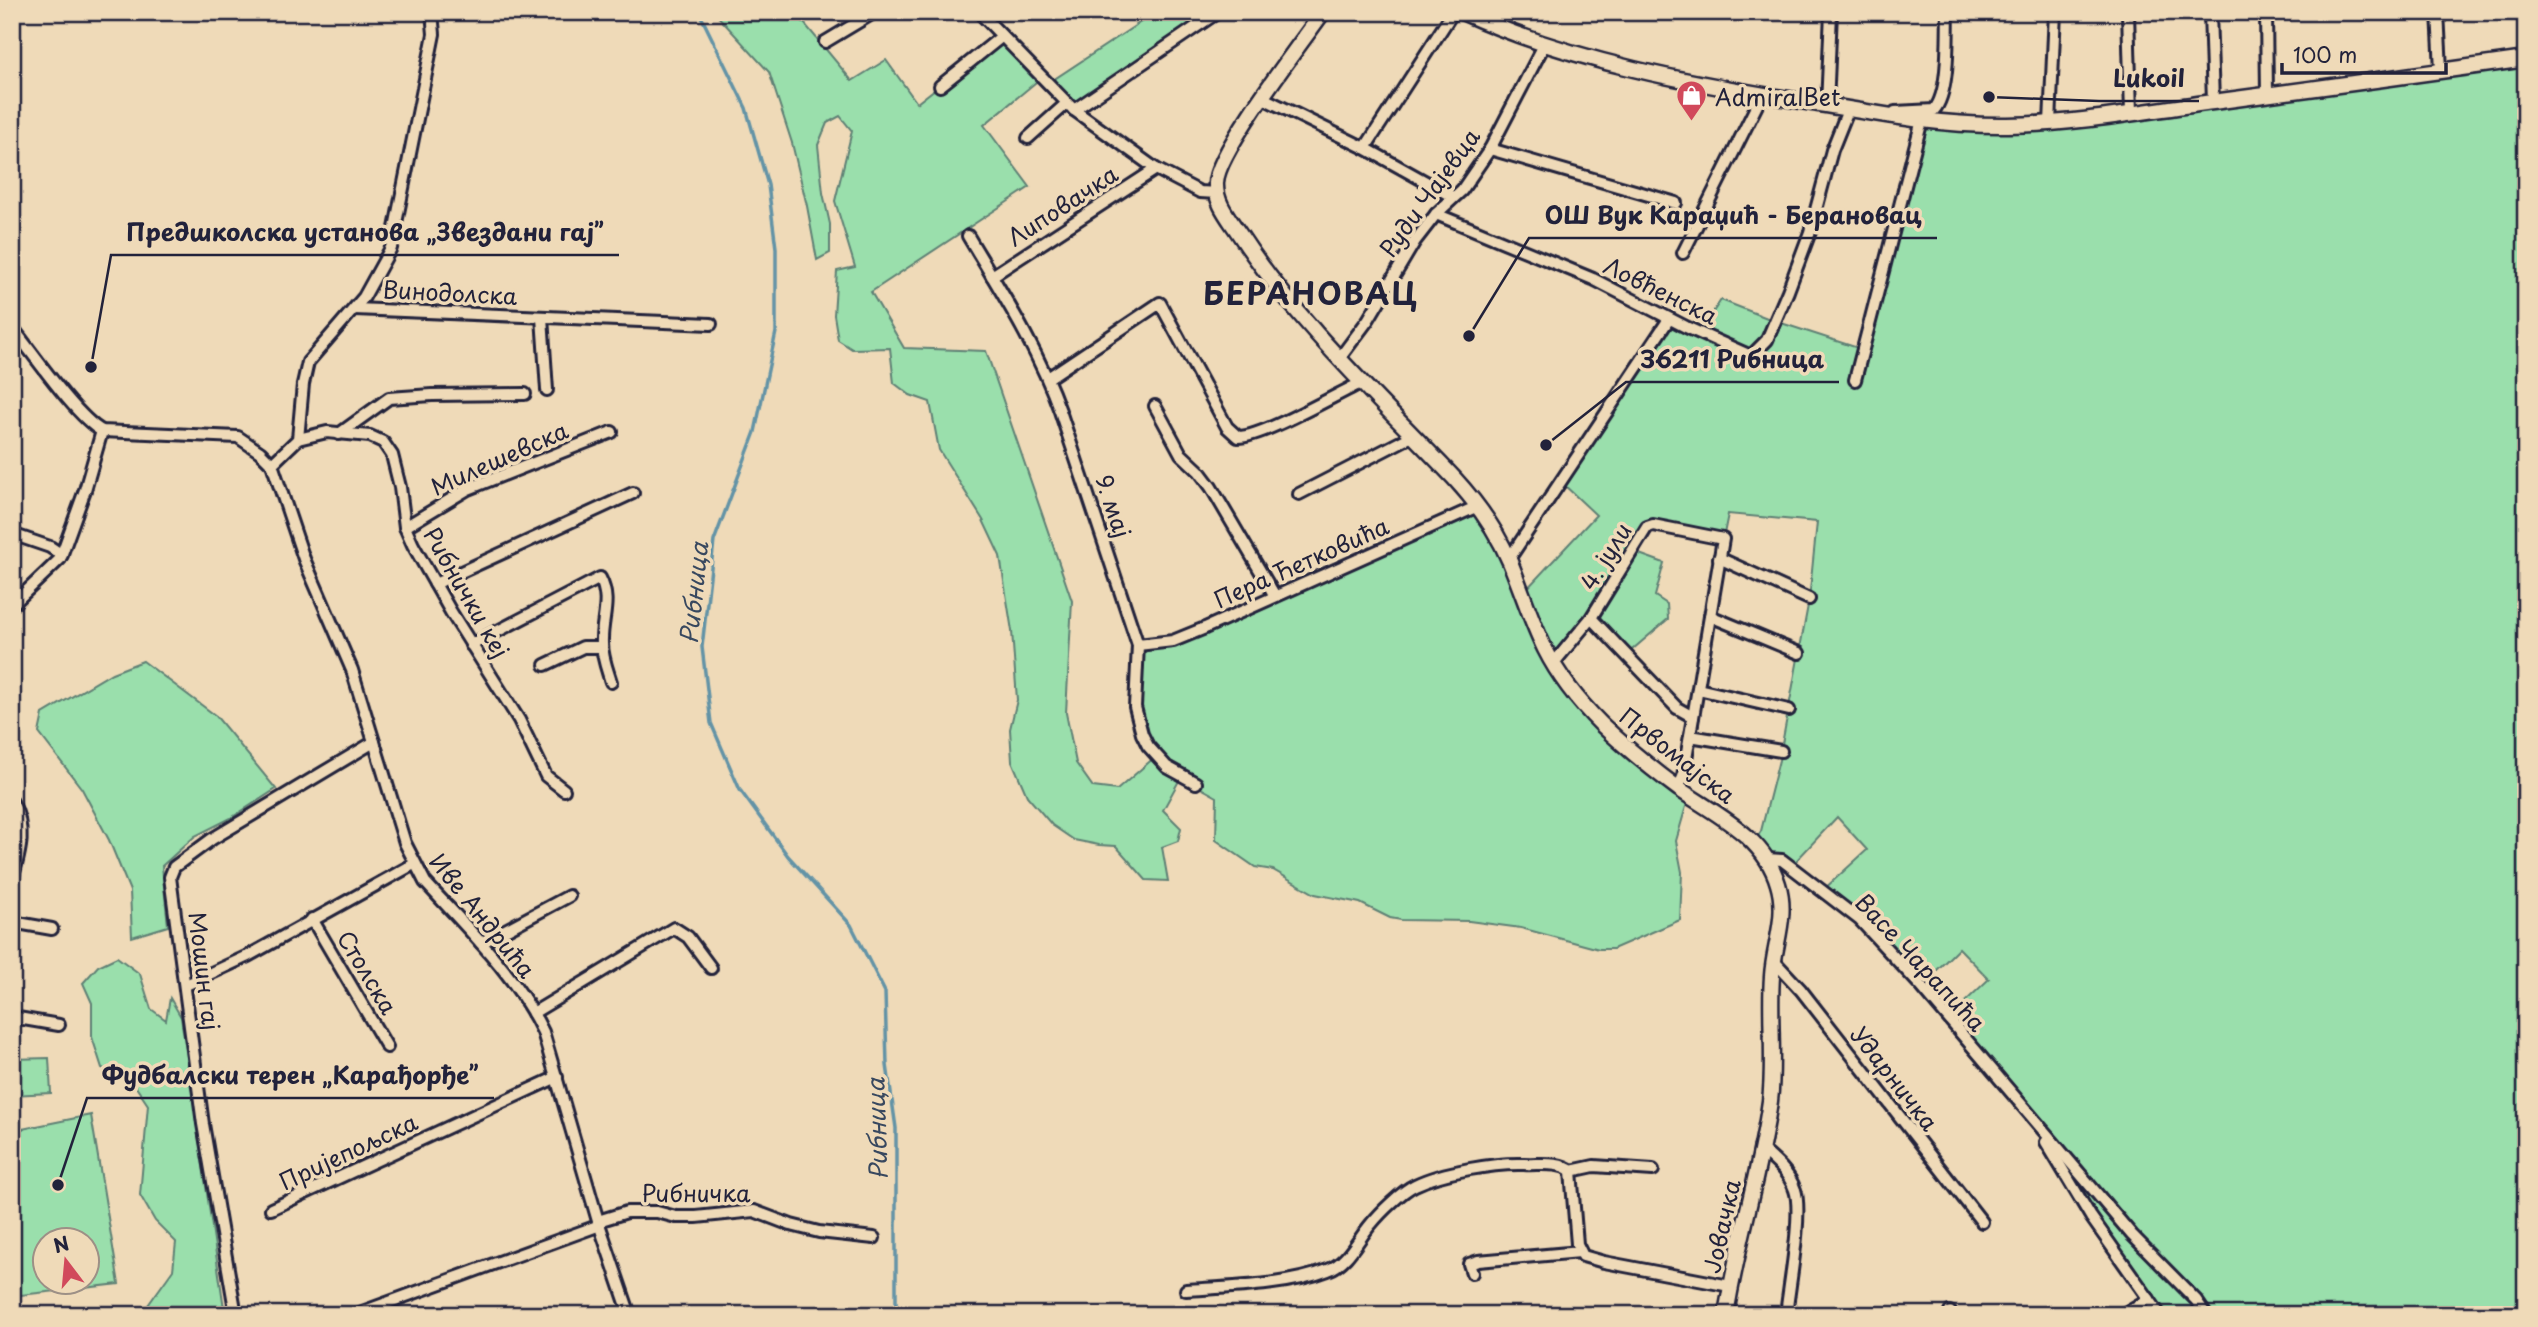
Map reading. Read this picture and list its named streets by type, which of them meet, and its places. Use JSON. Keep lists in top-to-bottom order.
{
  "streets": {
    "main road": ["Првомајска", "Јовачка"],
    "street": [
      "Руди Чајевца",
      "Липовачка",
      "Ловћенска",
      "Винодолска",
      "Милешевска",
      "9. мај",
      "4. јули",
      "Пера Ћетковића",
      "Рибнички кеј",
      "Иве Андрића",
      "Васе Чарапића",
      "Мошин гај",
      "Столска",
      "Ударничка",
      "Пријепољска",
      "Рибничка"
    ]
  },
  "crossings": [
    ["Руди Чајевца", "Ловћенска"],
    ["Руди Чајевца", "Првомајска"],
    ["Липовачка", "9. мај"],
    ["Милешевска", "Рибнички кеј"],
    ["9. мај", "Пера Ћетковића"],
    ["4. јули", "Првомајска"],
    ["Пера Ћетковића", "Првомајска"],
    ["Првомајска", "Васе Чарапића"],
    ["Првомајска", "Ударничка"],
    ["Првомајска", "Јовачка"],
    ["Иве Андрића", "Мошин гај"],
    ["Иве Андрића", "Столска"],
    ["Иве Андрића", "Пријепољска"],
    ["Иве Андрића", "Рибничка"],
    ["Мошин гај", "Столска"]
  ],
  "districts": ["БЕРАНОВАЦ"],
  "water": ["Рибница"],
  "places": {
    "other": [
      "Lukoil",
      "ОШ Вук Караџић - Берановац",
      "Предшколска установа „Звездани гај”",
      "36211 Рибница",
      "Фудбалски терен „Карађорђе”"
    ],
    "shop": ["AdmiralBet"]
  },
  "scale_bar": "100 m",
  "north": "top"
}
